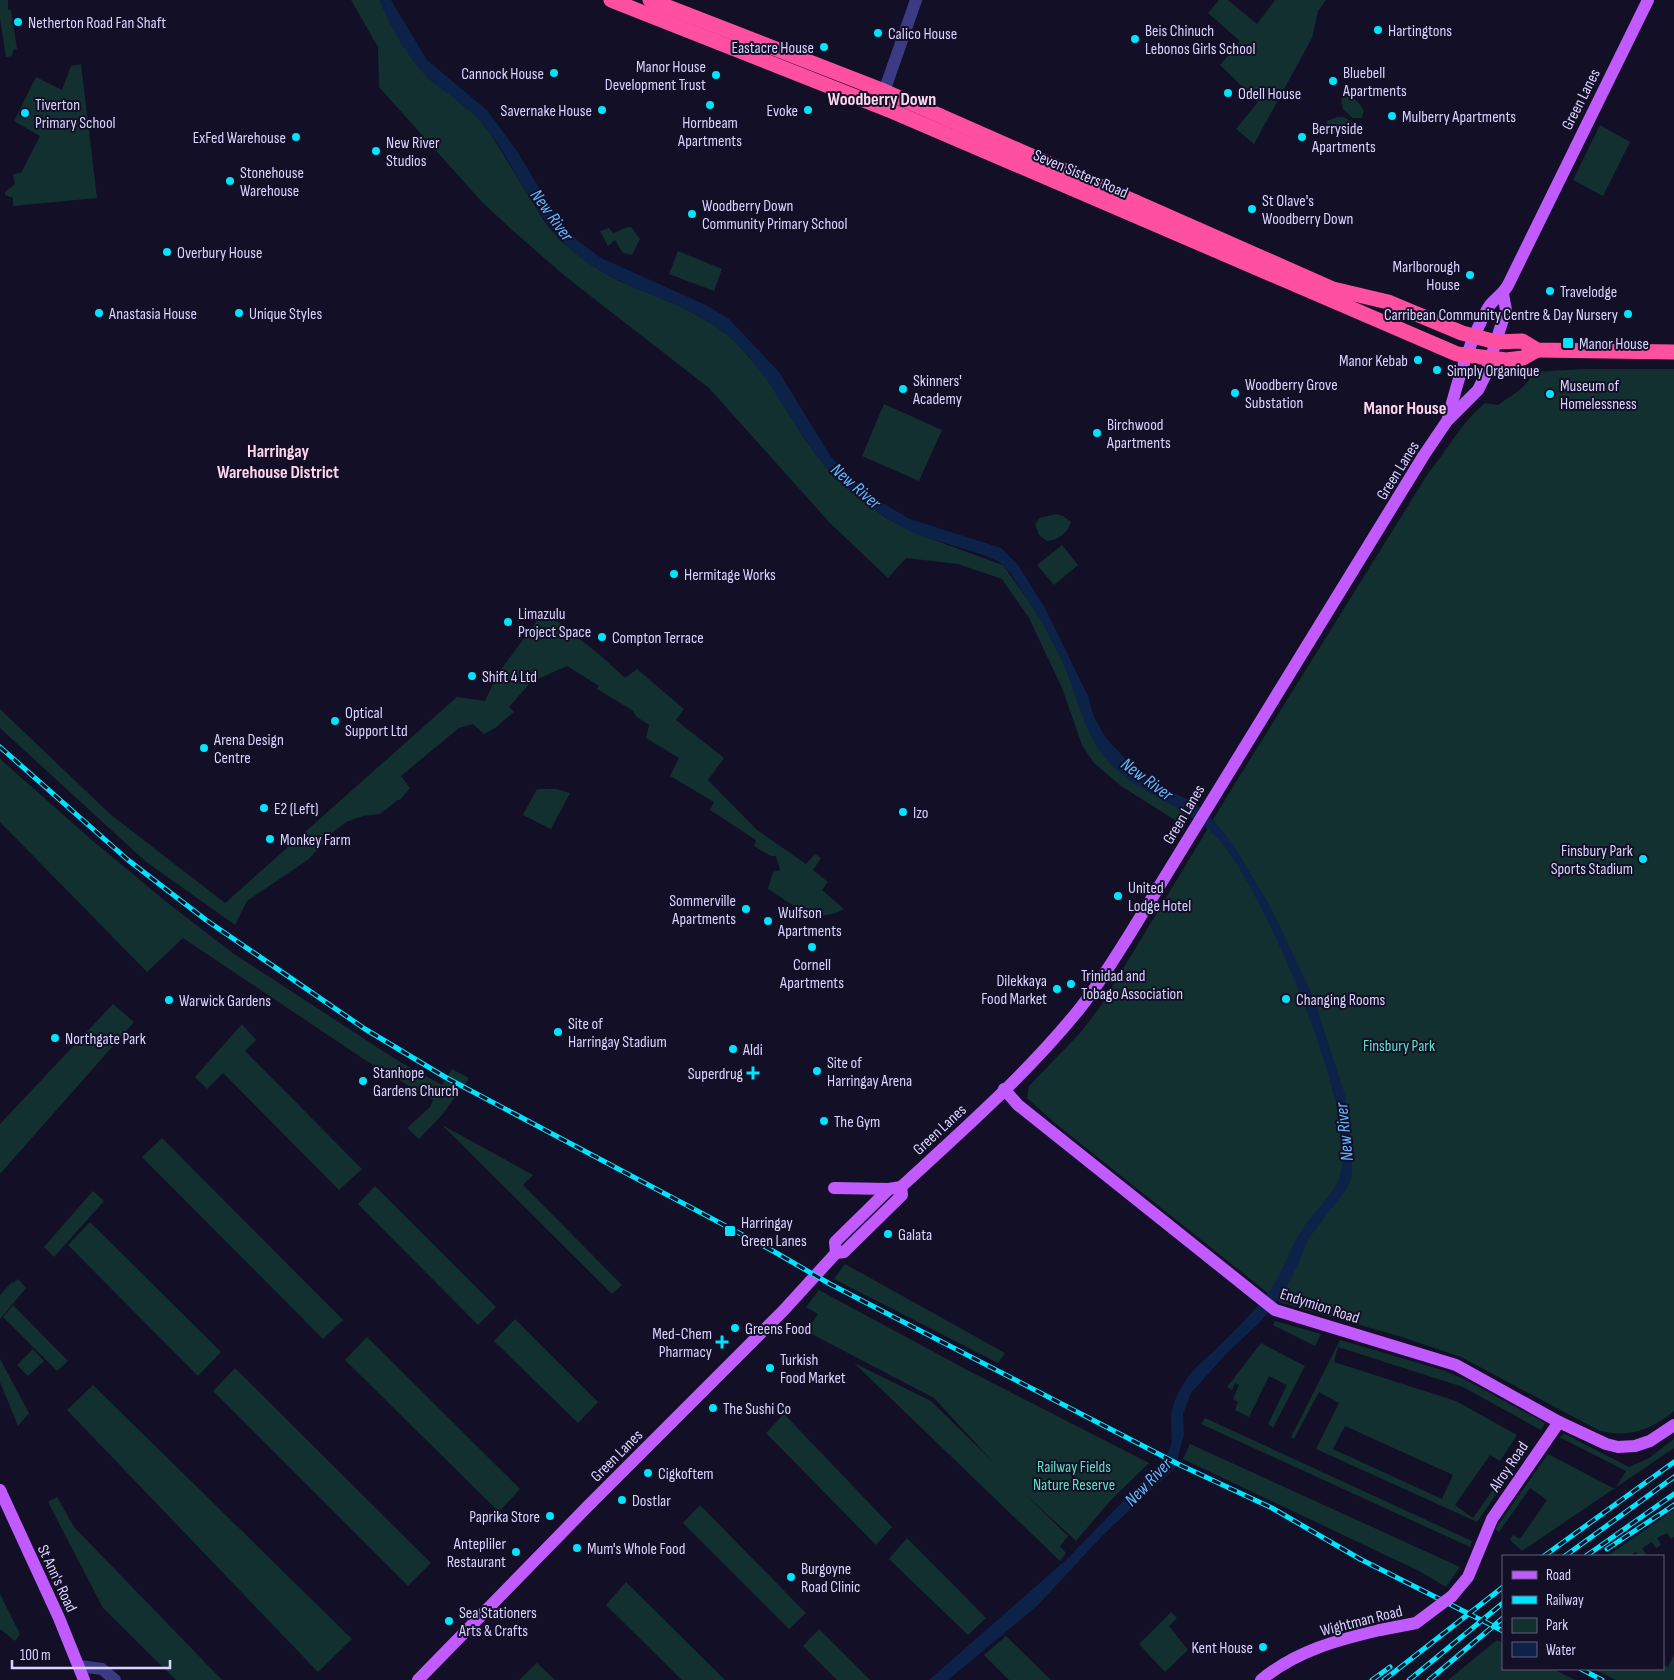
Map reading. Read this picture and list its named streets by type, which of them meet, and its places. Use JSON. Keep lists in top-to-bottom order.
{
  "streets": {
    "highway": ["Seven Sisters Road"],
    "main road": [
      "Green Lanes",
      "Endymion Road",
      "Alroy Road",
      "St Ann's Road",
      "Wightman Road"
    ]
  },
  "crossings": [
    ["Green Lanes", "Seven Sisters Road"],
    ["Green Lanes", "Endymion Road"],
    ["Endymion Road", "Alroy Road"],
    ["Alroy Road", "Wightman Road"]
  ],
  "districts": ["Woodberry Down", "Manor House", "Harringay Warehouse District"],
  "water": ["New River"],
  "parks": ["Finsbury Park", "Railway Fields Nature Reserve"],
  "places": {
    "other": [
      "Netherton Road Fan Shaft",
      "Hartingtons",
      "Calico House",
      "Beis Chinuch Lebonos Girls School",
      "Eastacre House",
      "Cannock House",
      "Manor House Development Trust",
      "Bluebell Apartments",
      "Odell House",
      "Hornbeam Apartments",
      "Savernake House",
      "Evoke",
      "Tiverton Primary School",
      "Mulberry Apartments",
      "ExFed Warehouse",
      "Berryside Apartments",
      "New River Studios",
      "Stonehouse Warehouse",
      "St Olave's Woodberry Down",
      "Woodberry Down Community Primary School",
      "Overbury House",
      "Marlborough House",
      "Travelodge",
      "Anastasia House",
      "Unique Styles",
      "Carribean Community Centre & Day Nursery",
      "Manor Kebab",
      "Simply Organique",
      "Skinners' Academy",
      "Woodberry Grove Substation",
      "Museum of Homelessness",
      "Birchwood Apartments",
      "Hermitage Works",
      "Limazulu Project Space",
      "Compton Terrace",
      "Shift 4 Ltd",
      "Optical Support Ltd",
      "Arena Design Centre",
      "E2 (Left)",
      "Izo",
      "Monkey Farm",
      "Finsbury Park Sports Stadium",
      "United Lodge Hotel",
      "Sommerville Apartments",
      "Wulfson Apartments",
      "Cornell Apartments",
      "Trinidad and Tobago Association",
      "Dilekkaya Food Market",
      "Changing Rooms",
      "Warwick Gardens",
      "Site of Harringay Stadium",
      "Northgate Park",
      "Aldi",
      "Site of Harringay Arena",
      "Stanhope Gardens Church",
      "The Gym",
      "Galata",
      "Greens Food",
      "Turkish Food Market",
      "The Sushi Co",
      "Cigkoftem",
      "Dostlar",
      "Paprika Store",
      "Mum's Whole Food",
      "Antepliler Restaurant",
      "Burgoyne Road Clinic",
      "Sea Stationers Arts & Crafts",
      "Kent House"
    ],
    "transit": ["Manor House", "Harringay Green Lanes"],
    "health": ["Superdrug", "Med-Chem Pharmacy"]
  },
  "legend": [
    "Road",
    "Railway",
    "Park",
    "Water"
  ],
  "scale_bar": "100 m"
}
